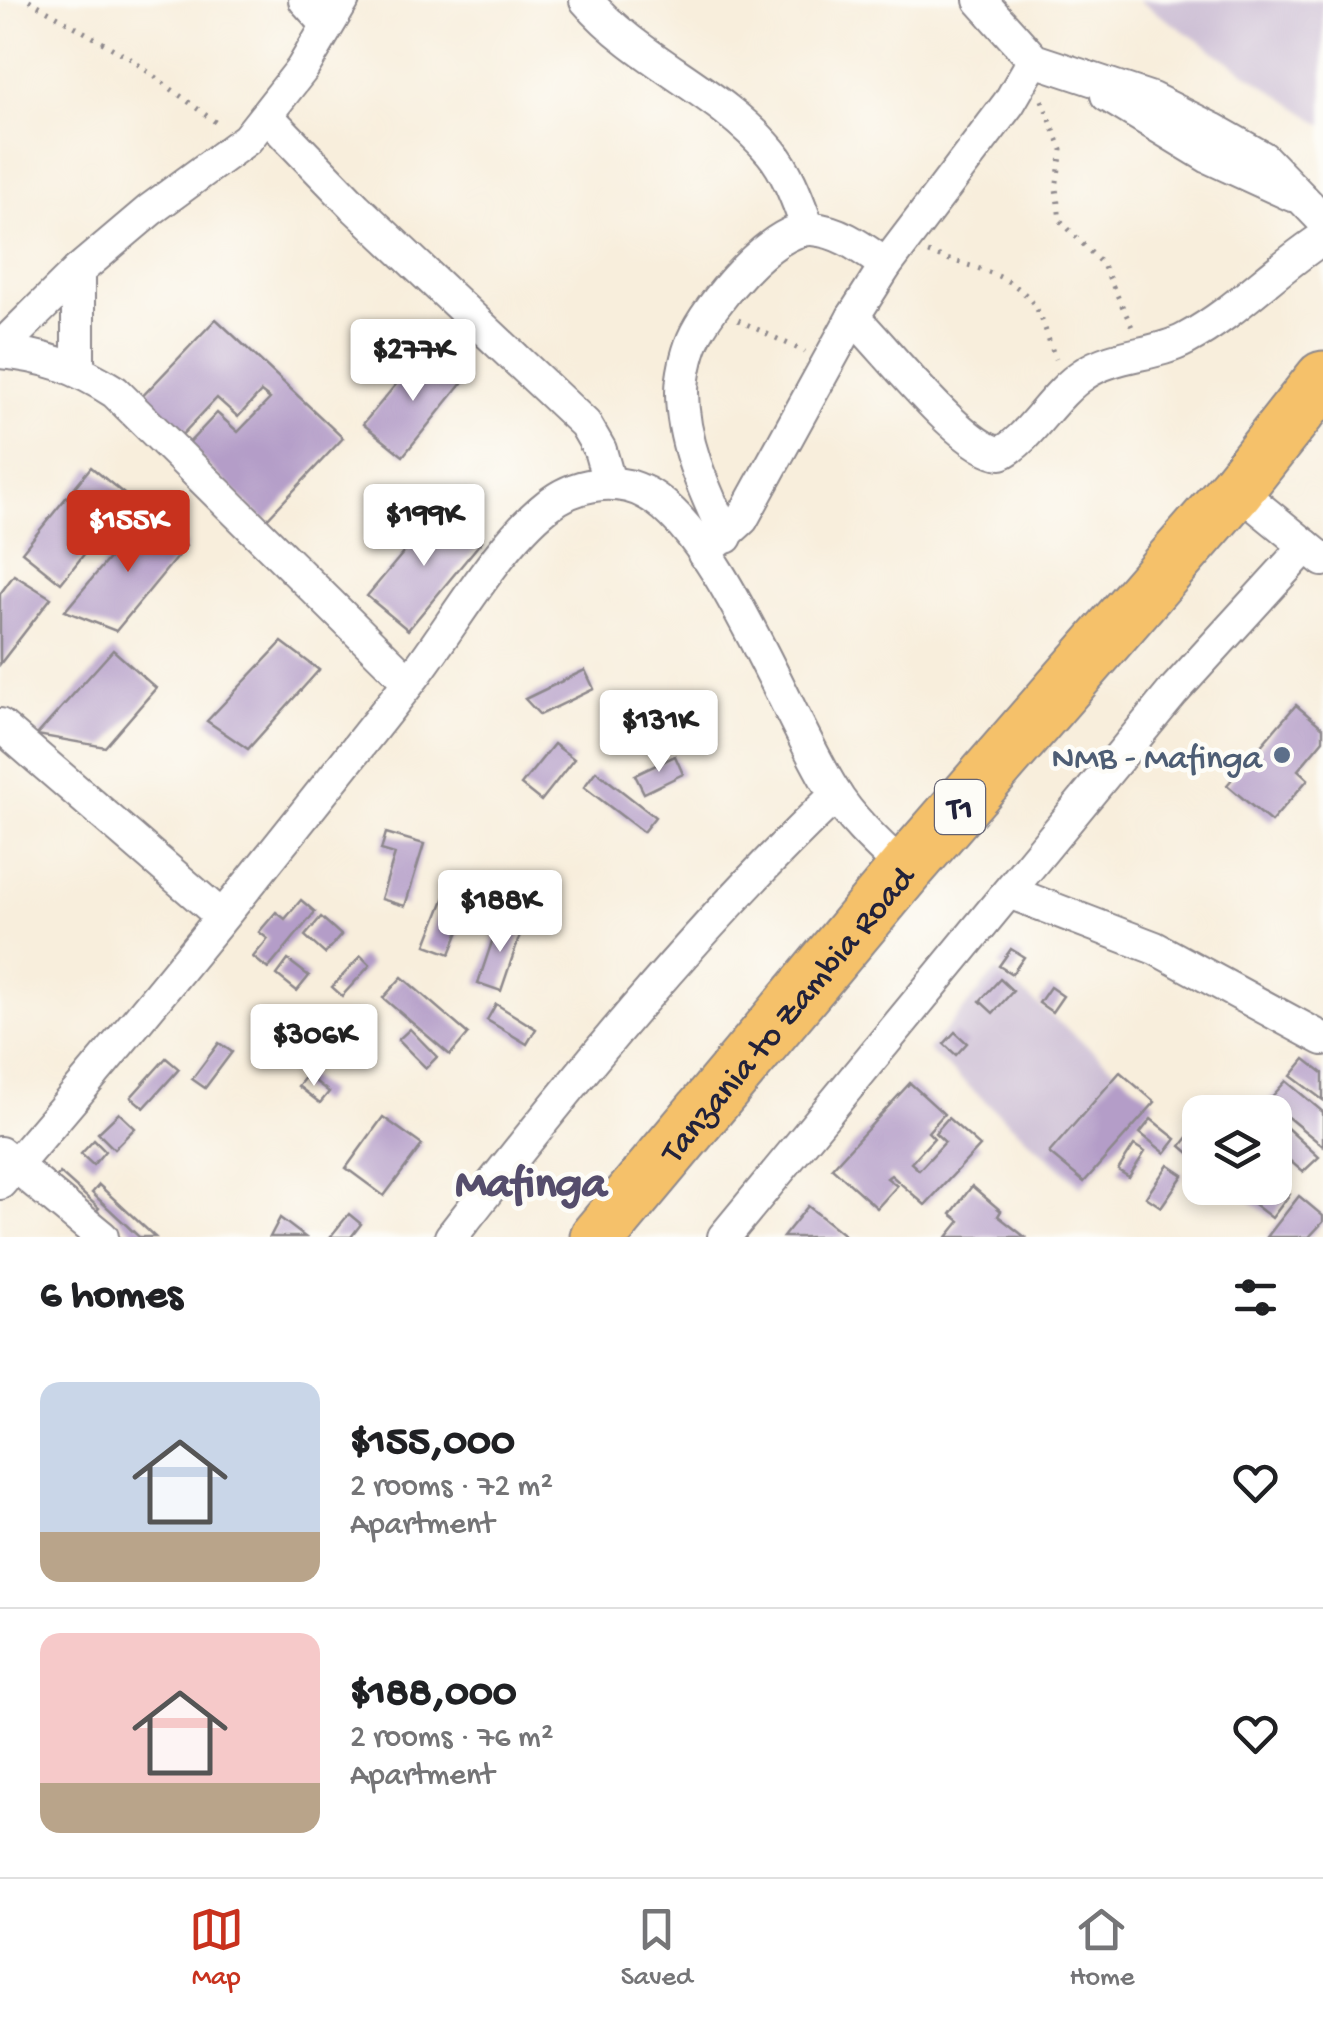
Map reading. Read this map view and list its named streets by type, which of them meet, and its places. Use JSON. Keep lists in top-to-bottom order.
{
  "streets": {
    "highway": ["T1", "Tanzania to Zambia Road"]
  },
  "districts": ["Mafinga"],
  "places": ["NMB - Mafinga"],
  "page": {
    "price": [
      "$277K",
      "$199K",
      "$155K",
      "$131K",
      "$188K",
      "$306K"
    ],
    "heading": "6 homes",
    "list": [
      {
        "name": "$155,000",
        "note": "2 rooms · 72 m² · Apartment"
      },
      {
        "name": "$188,000",
        "note": "2 rooms · 76 m² · Apartment"
      }
    ],
    "tabs": ["Map", "Saved", "Home"]
  }
}
